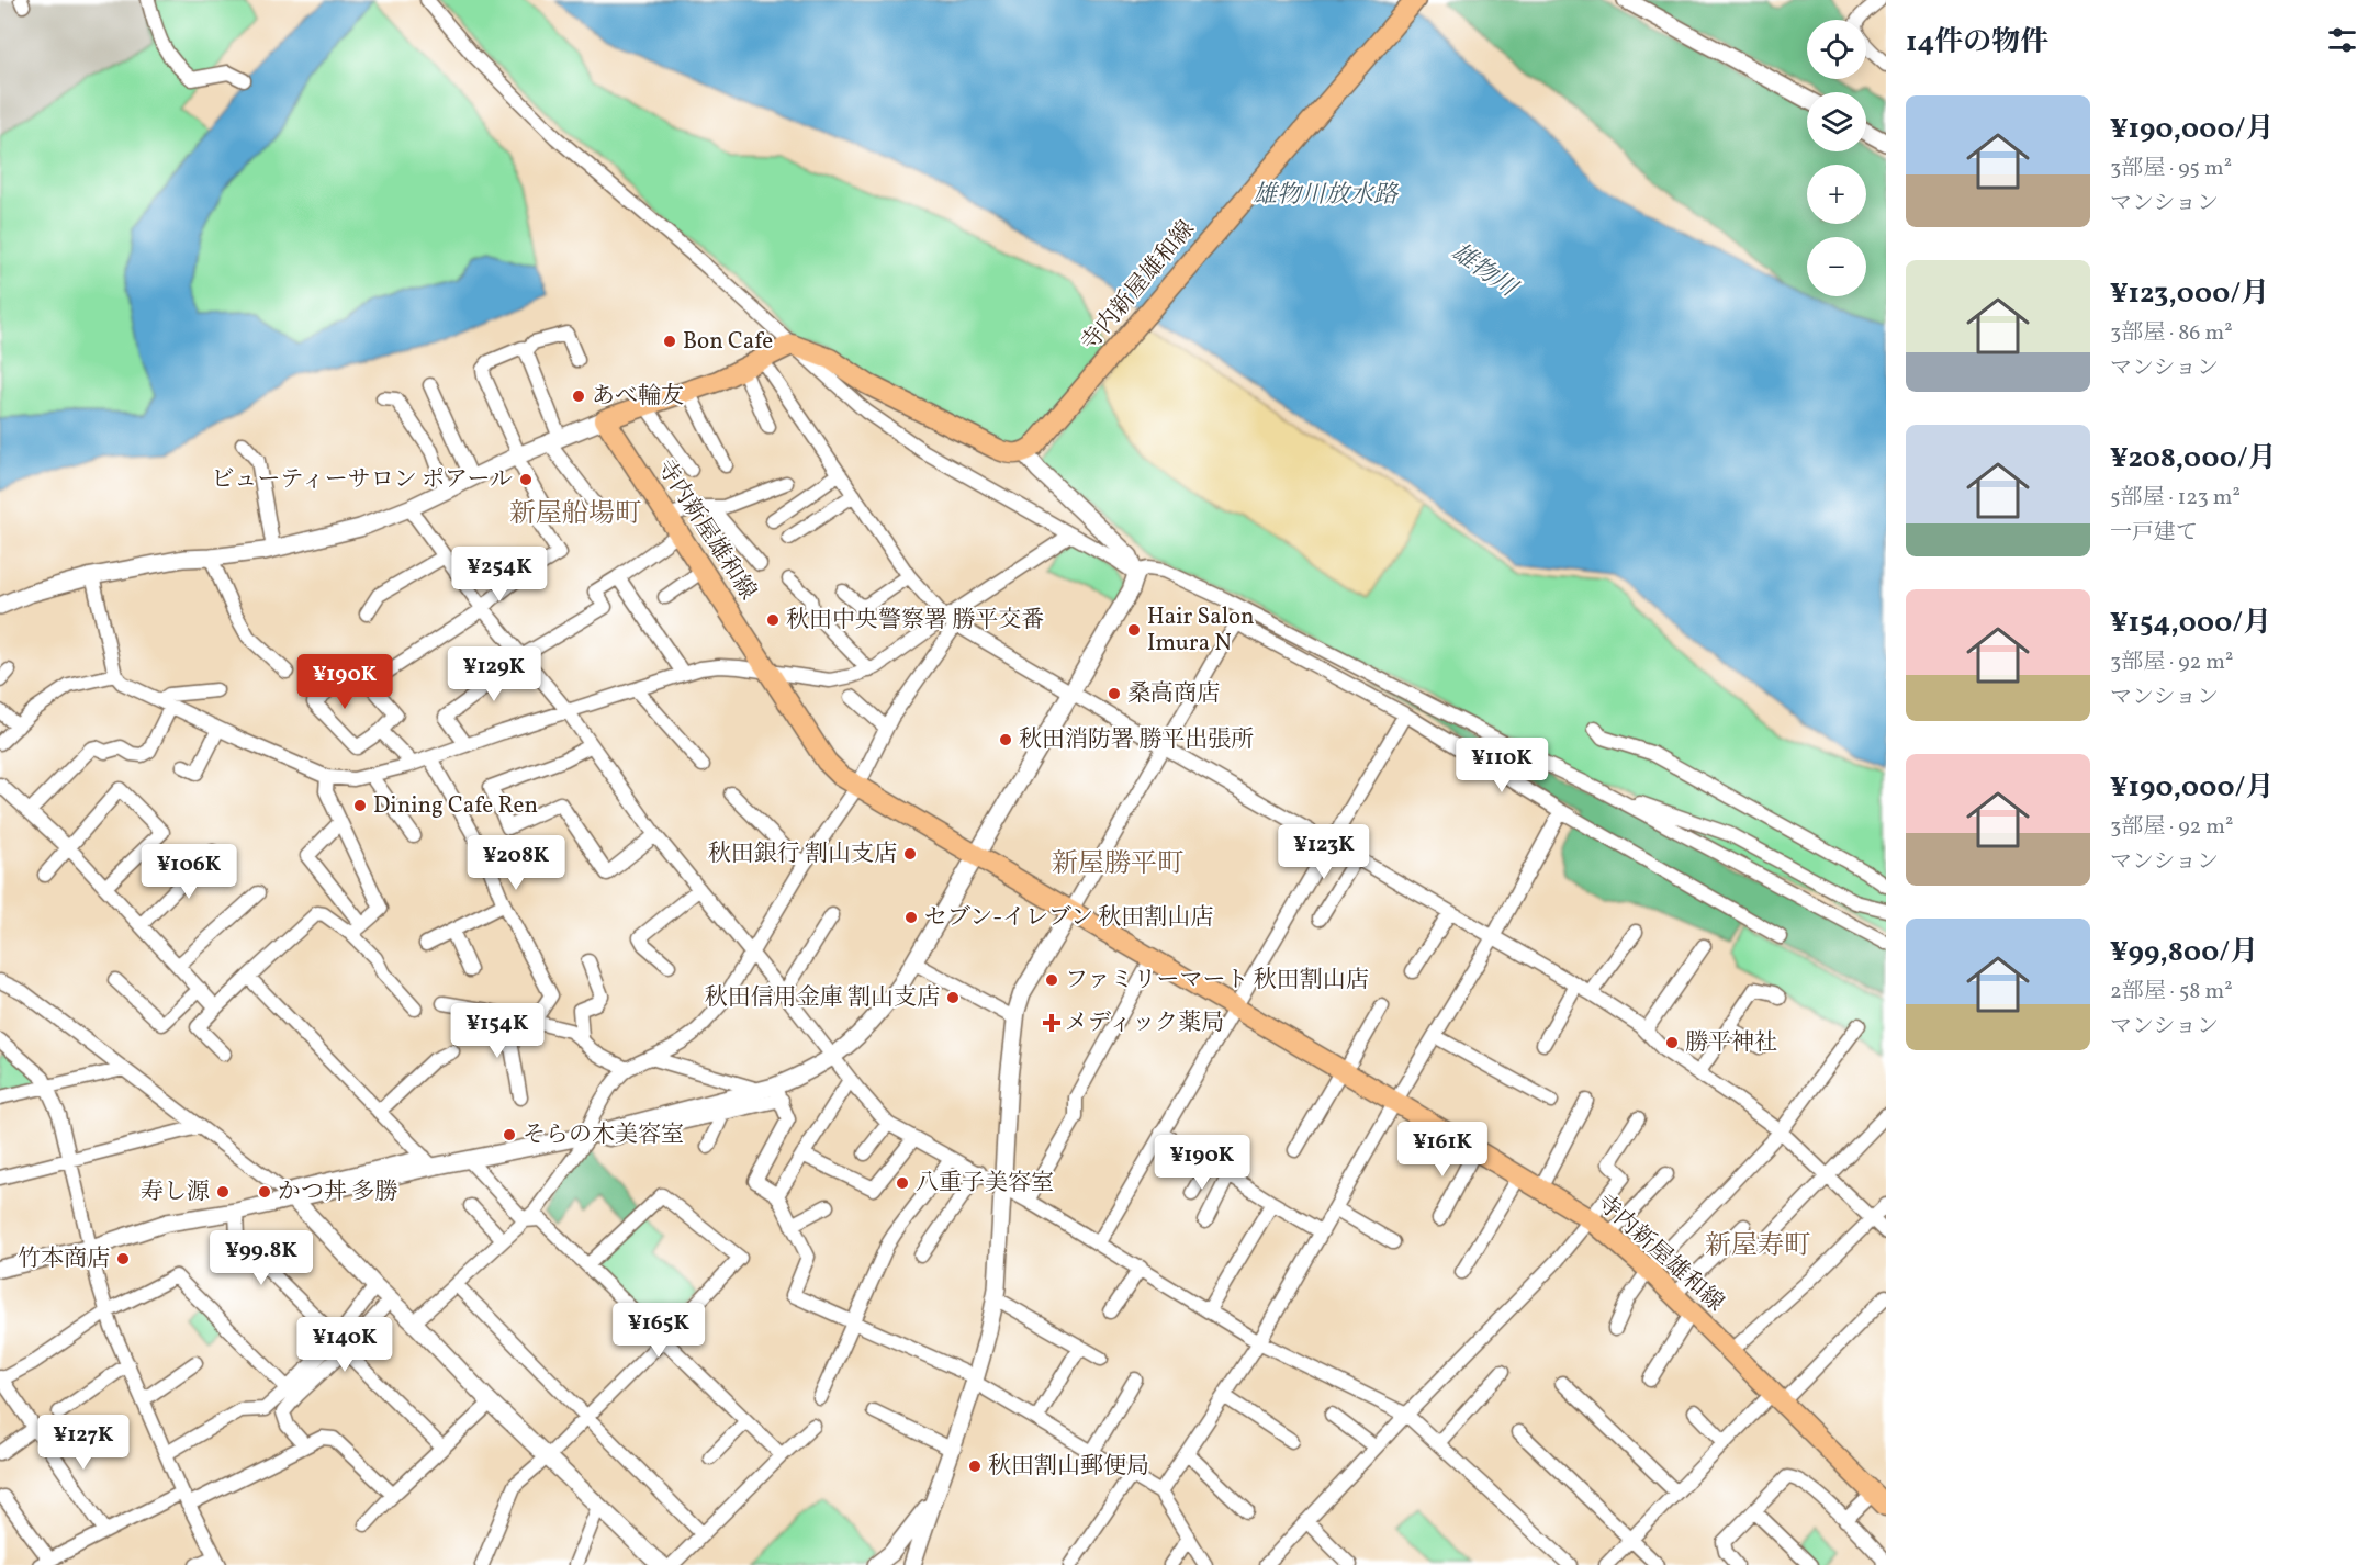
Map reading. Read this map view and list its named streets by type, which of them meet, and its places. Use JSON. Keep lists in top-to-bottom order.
{
  "streets": {
    "main road": ["寺内新屋雄和線"]
  },
  "districts": ["新屋船場町", "新屋勝平町", "新屋寿町"],
  "water": ["雄物川放水路", "雄物川"],
  "places": {
    "other": [
      "Bon Cafe",
      "あべ輪友",
      "ビューティーサロン ポアール",
      "秋田中央警察署 勝平交番",
      "Hair Salon Imura N",
      "桑高商店",
      "秋田消防署 勝平出張所",
      "Dining Cafe Ren",
      "秋田銀行 割山支店",
      "セブン-イレブン 秋田割山店",
      "ファミリーマート 秋田割山店",
      "秋田信用金庫 割山支店",
      "勝平神社",
      "そらの木美容室",
      "八重子美容室",
      "寿し源",
      "かつ丼 多勝",
      "竹本商店",
      "秋田割山郵便局"
    ],
    "health": ["メディック薬局"]
  },
  "page": {
    "heading": "14件の物件",
    "map_buttons": ["+", "−"],
    "list": [
      {
        "name": "¥190,000/月",
        "note": "3部屋 · 95 m² · マンション"
      },
      {
        "name": "¥123,000/月",
        "note": "3部屋 · 86 m² · マンション"
      },
      {
        "name": "¥208,000/月",
        "note": "5部屋 · 123 m² · 一戸建て"
      },
      {
        "name": "¥154,000/月",
        "note": "3部屋 · 92 m² · マンション"
      },
      {
        "name": "¥190,000/月",
        "note": "3部屋 · 92 m² · マンション"
      },
      {
        "name": "¥99,800/月",
        "note": "2部屋 · 58 m² · マンション"
      }
    ],
    "price": [
      "¥254K",
      "¥129K",
      "¥190K",
      "¥110K",
      "¥123K",
      "¥208K",
      "¥106K",
      "¥154K",
      "¥161K",
      "¥190K",
      "¥99.8K",
      "¥165K",
      "¥140K",
      "¥127K"
    ]
  }
}
